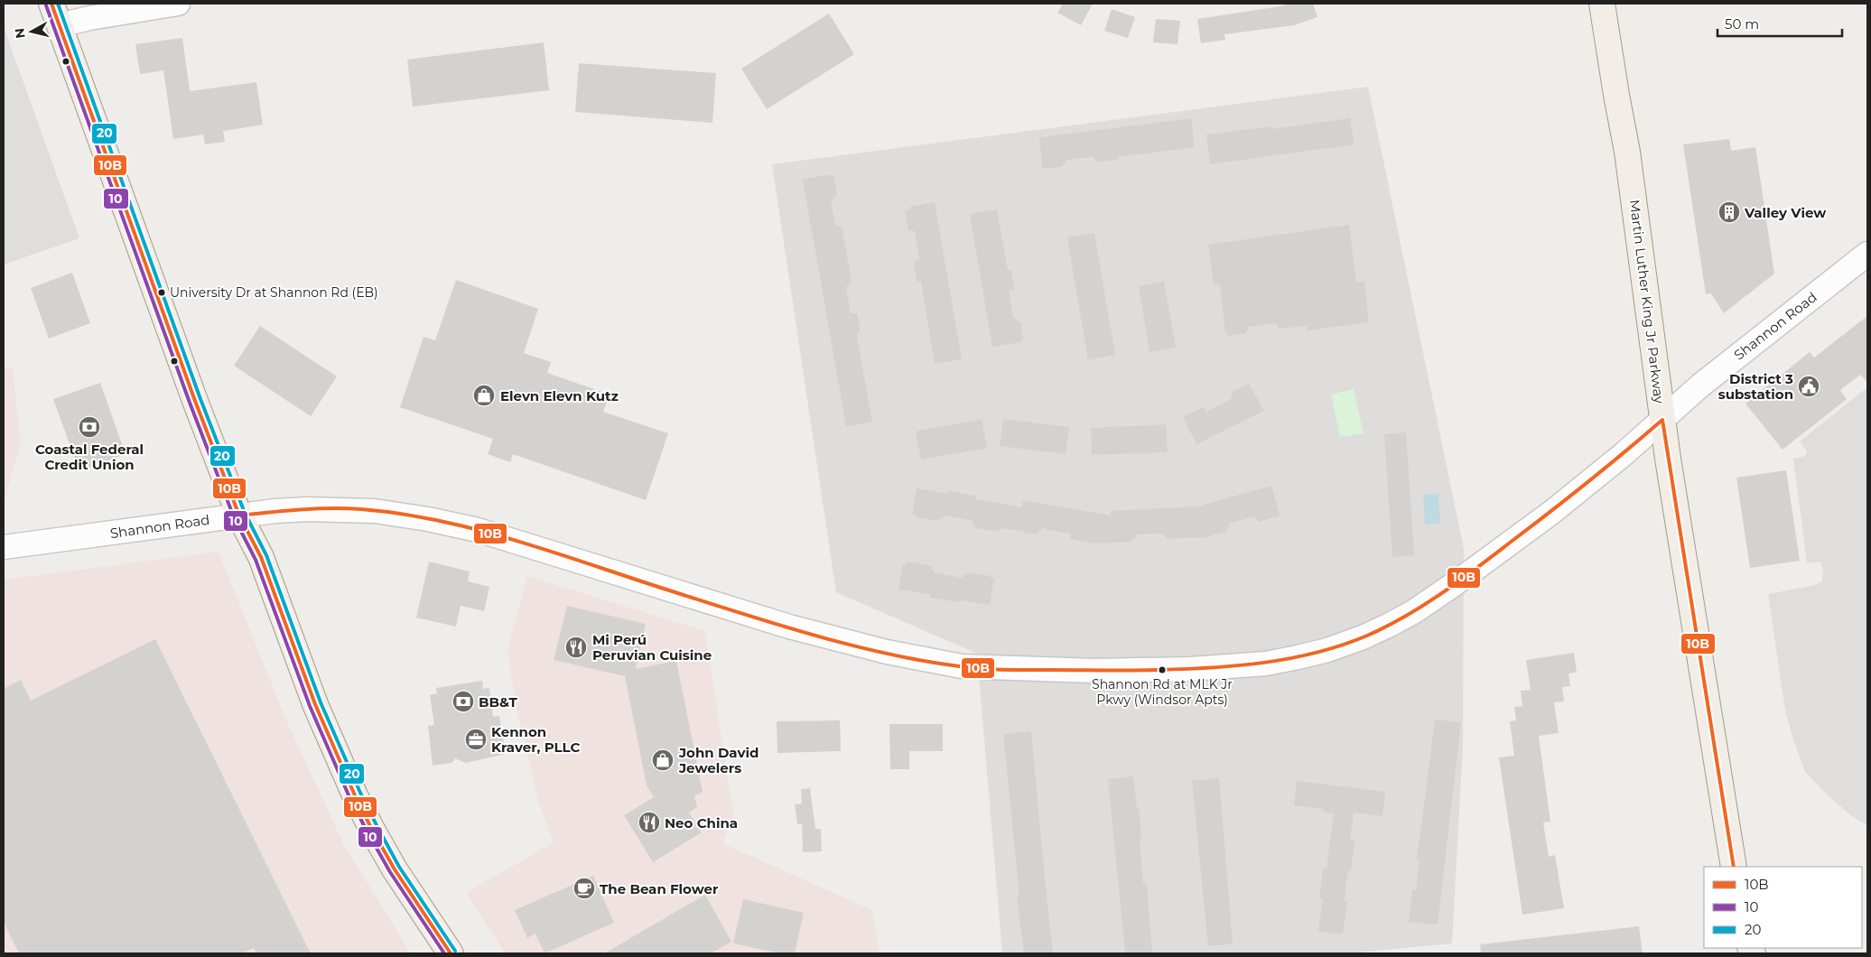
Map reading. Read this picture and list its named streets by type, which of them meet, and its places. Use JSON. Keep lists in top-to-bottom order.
{
  "streets": {
    "main road": ["Martin Luther King Jr Parkway"],
    "street": ["Shannon Road"]
  },
  "crossings": [
    ["Martin Luther King Jr Parkway", "Shannon Road"]
  ],
  "places": {
    "building": ["Valley View"],
    "other": ["University Dr at Shannon Rd (EB)", "Shannon Rd at MLK Jr Pkwy (Windsor Apts)"],
    "public building": ["District 3 substation"],
    "shop": ["Elevn Elevn Kutz", "John David Jewelers"],
    "bank": ["Coastal Federal Credit Union", "BB&T"],
    "restaurant": ["Mi Perú Peruvian Cuisine", "Neo China"],
    "office": ["Kennon Kraver, PLLC"],
    "cafe": ["The Bean Flower"]
  },
  "lines": ["transit line 10B", "transit line 20", "transit line 10"],
  "legend": ["10B", "10", "20"],
  "scale_bar": "50 m",
  "north": "left"
}
